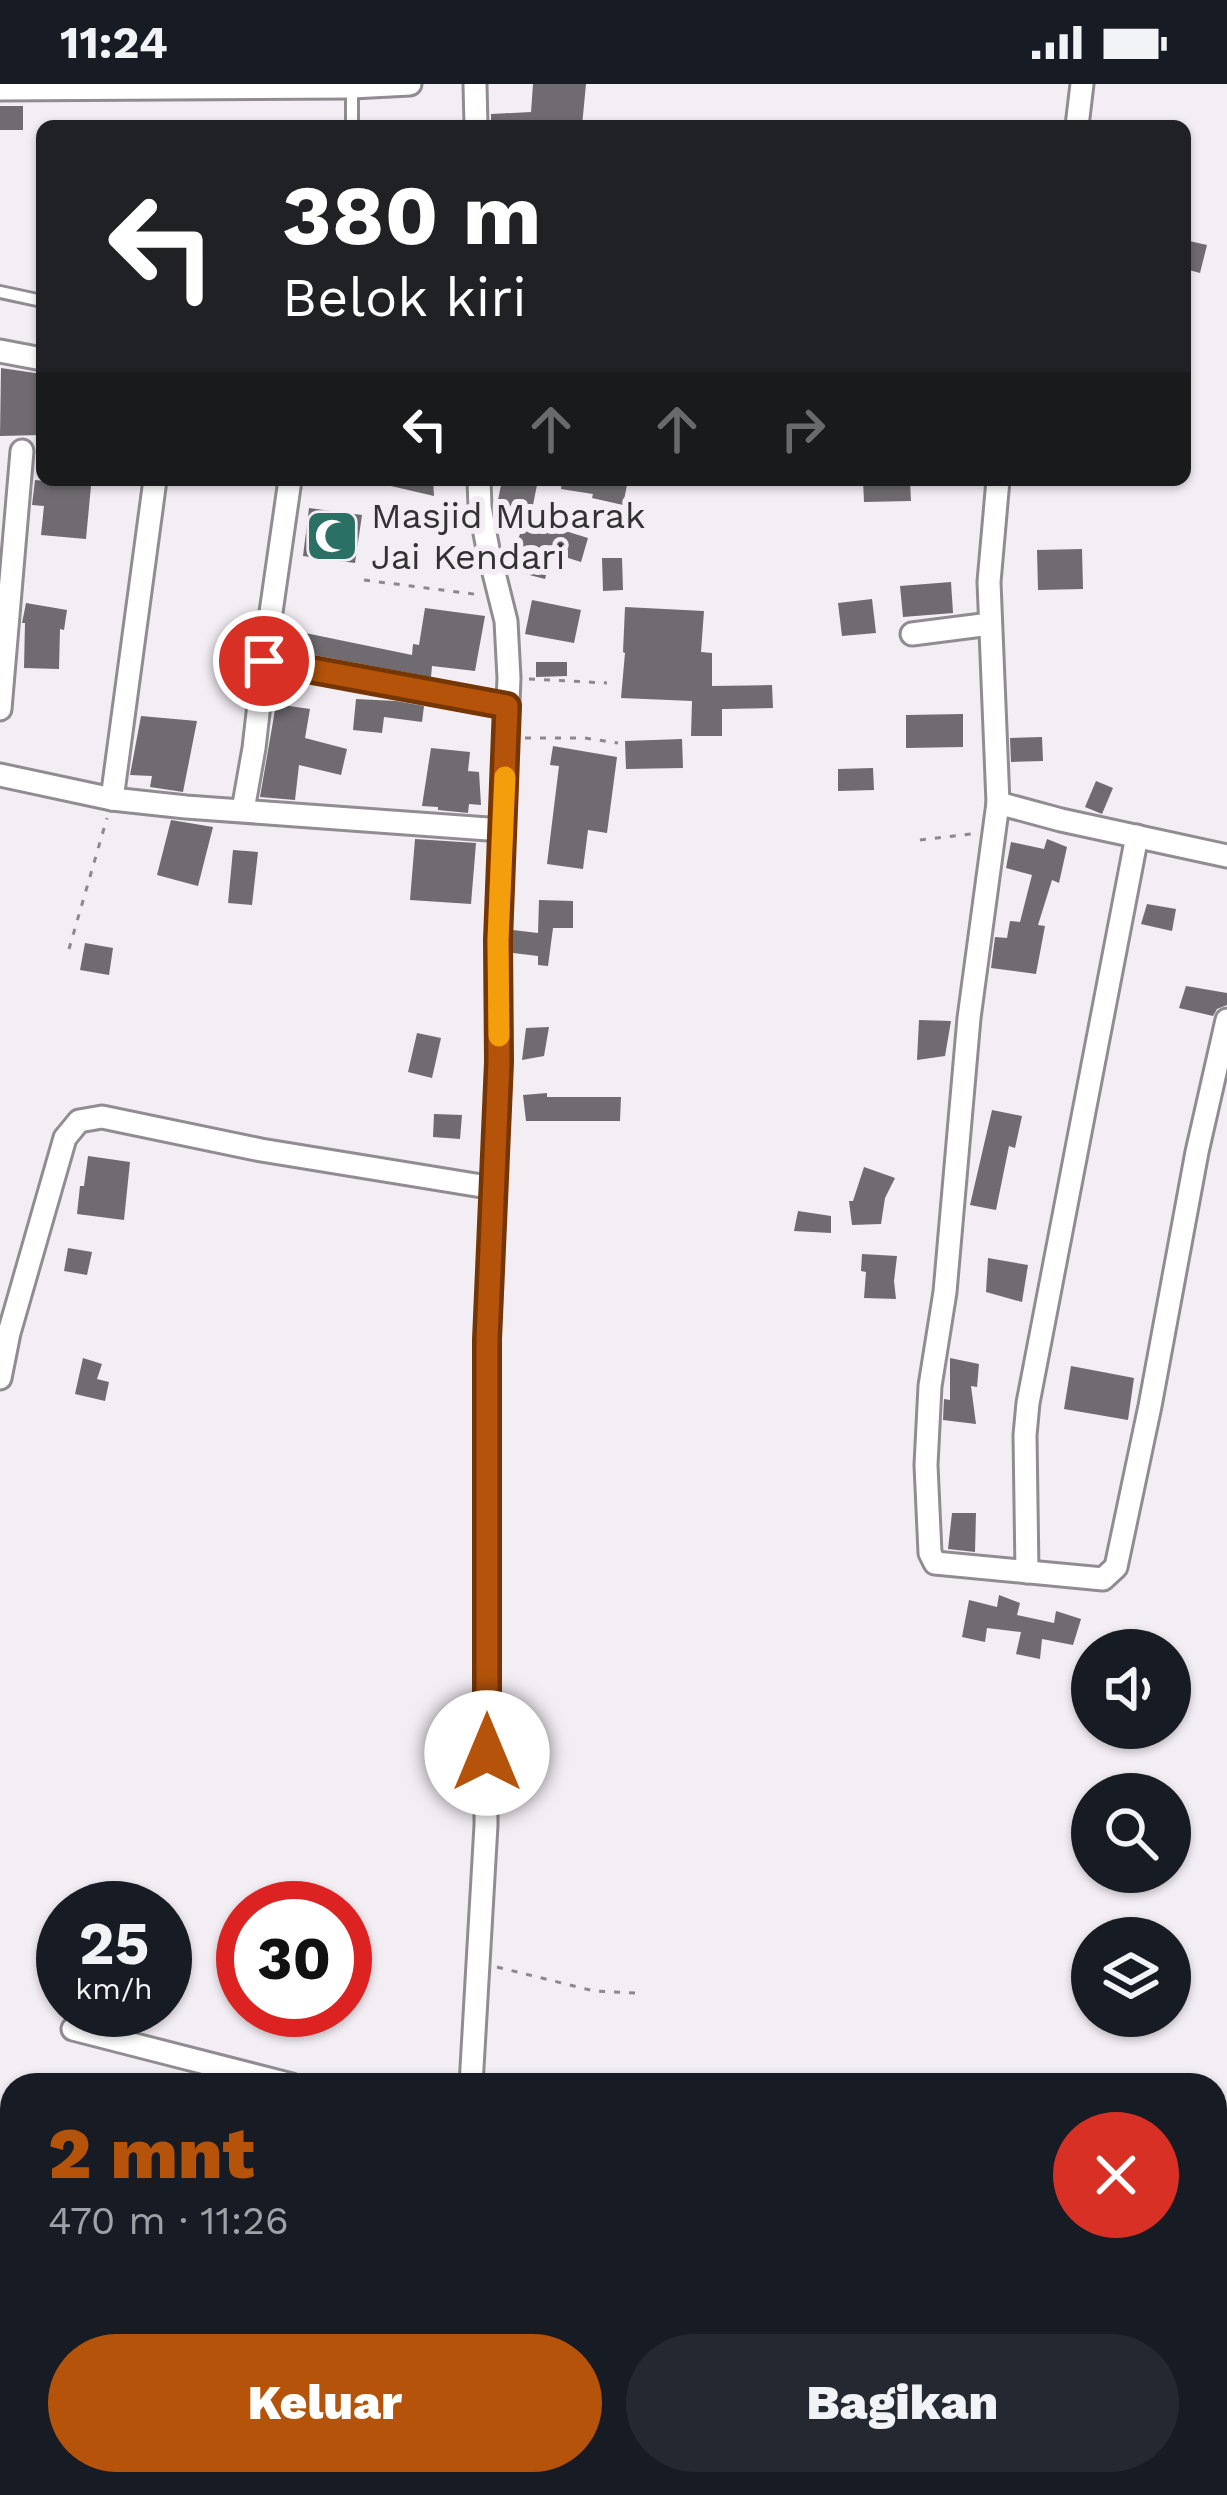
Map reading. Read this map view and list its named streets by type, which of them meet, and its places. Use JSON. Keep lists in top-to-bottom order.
{
  "places": {
    "mosque": ["Masjid Mubarak Jai Kendari"]
  },
  "page": {
    "status": "11:24",
    "turn": ["380 m", "Belok kiri"],
    "speed": "25 km/h",
    "limit": "30",
    "heading": ["2 mnt", "470 m · 11:26"],
    "buttons": ["Keluar", "Bagikan"]
  }
}
